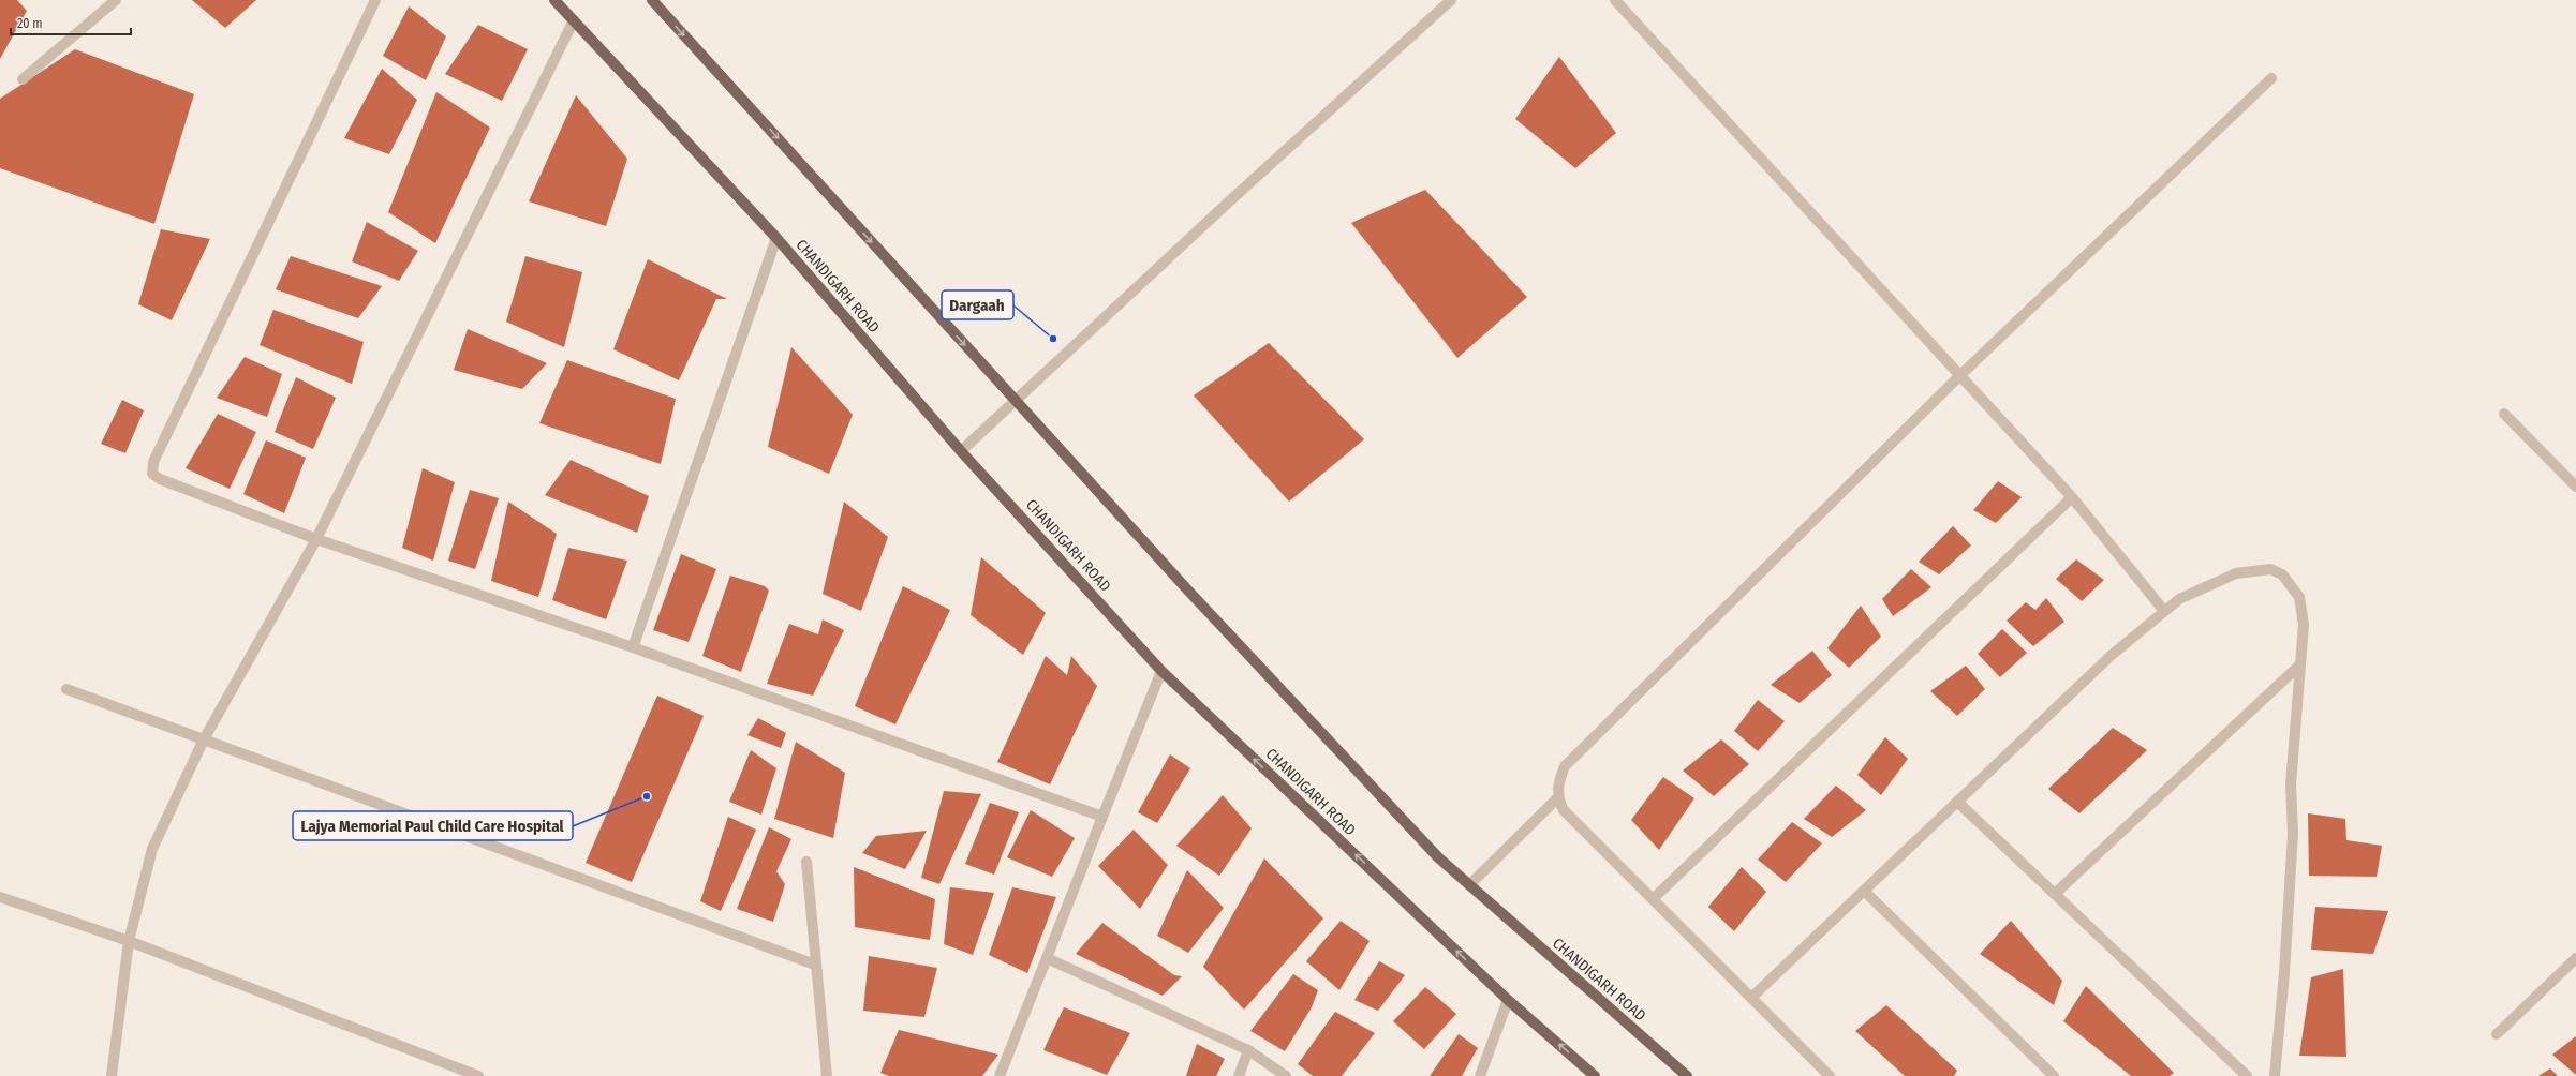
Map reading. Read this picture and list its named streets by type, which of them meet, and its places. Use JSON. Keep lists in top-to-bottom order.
{
  "streets": {
    "main road": ["CHANDIGARH ROAD"]
  },
  "places": ["Dargaah", "Lajya Memorial Paul Child Care Hospital"],
  "scale_bar": "20 m"
}
